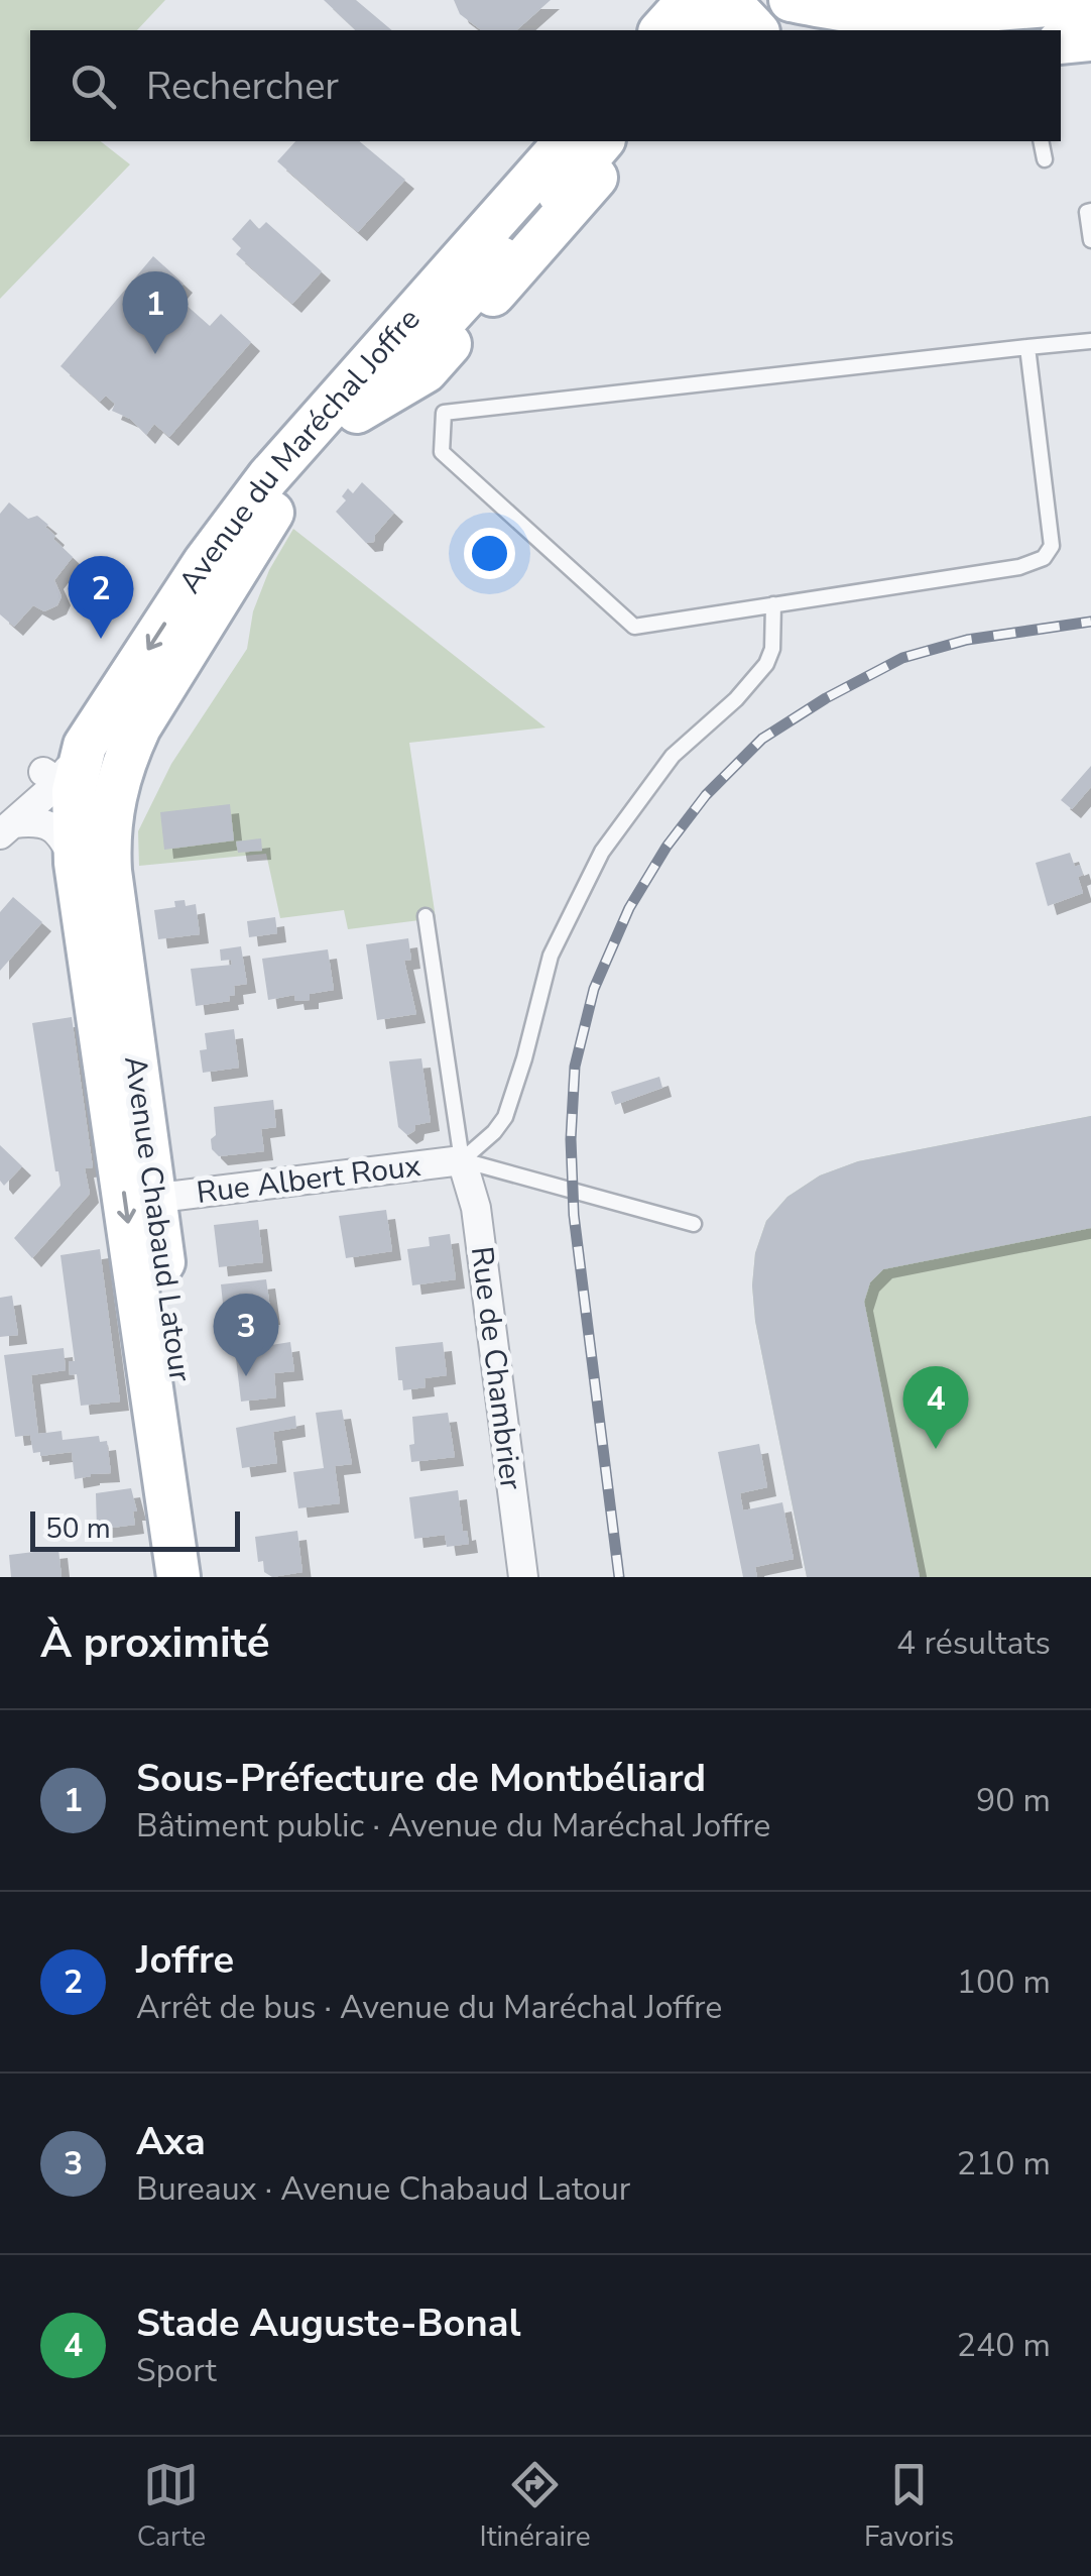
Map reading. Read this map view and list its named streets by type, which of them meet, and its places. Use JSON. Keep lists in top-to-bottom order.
{
  "streets": {
    "main road": ["Avenue du Maréchal Joffre", "Avenue Chabaud Latour"],
    "street": ["Rue Albert Roux", "Rue de Chambrier"]
  },
  "crossings": [
    ["Avenue du Maréchal Joffre", "Avenue Chabaud Latour"],
    ["Rue Albert Roux", "Avenue Chabaud Latour"],
    ["Rue Albert Roux", "Rue de Chambrier"]
  ],
  "scale_bar": "50 m",
  "page": {
    "search": "Rechercher",
    "pins": [
      "1",
      "2",
      "3",
      "4"
    ],
    "scale": "50 m",
    "heading": ["À proximité", "4 résultats"],
    "list": [
      {
        "mark": "1",
        "name": "Sous-Préfecture de Montbéliard",
        "note": "Bâtiment public · Avenue du Maréchal Joffre",
        "value": "90 m"
      },
      {
        "mark": "2",
        "name": "Joffre",
        "note": "Arrêt de bus · Avenue du Maréchal Joffre",
        "value": "100 m"
      },
      {
        "mark": "3",
        "name": "Axa",
        "note": "Bureaux · Avenue Chabaud Latour",
        "value": "210 m"
      },
      {
        "mark": "4",
        "name": "Stade Auguste-Bonal",
        "note": "Sport",
        "value": "240 m"
      }
    ],
    "nav": ["Carte", "Itinéraire", "Favoris"]
  }
}
